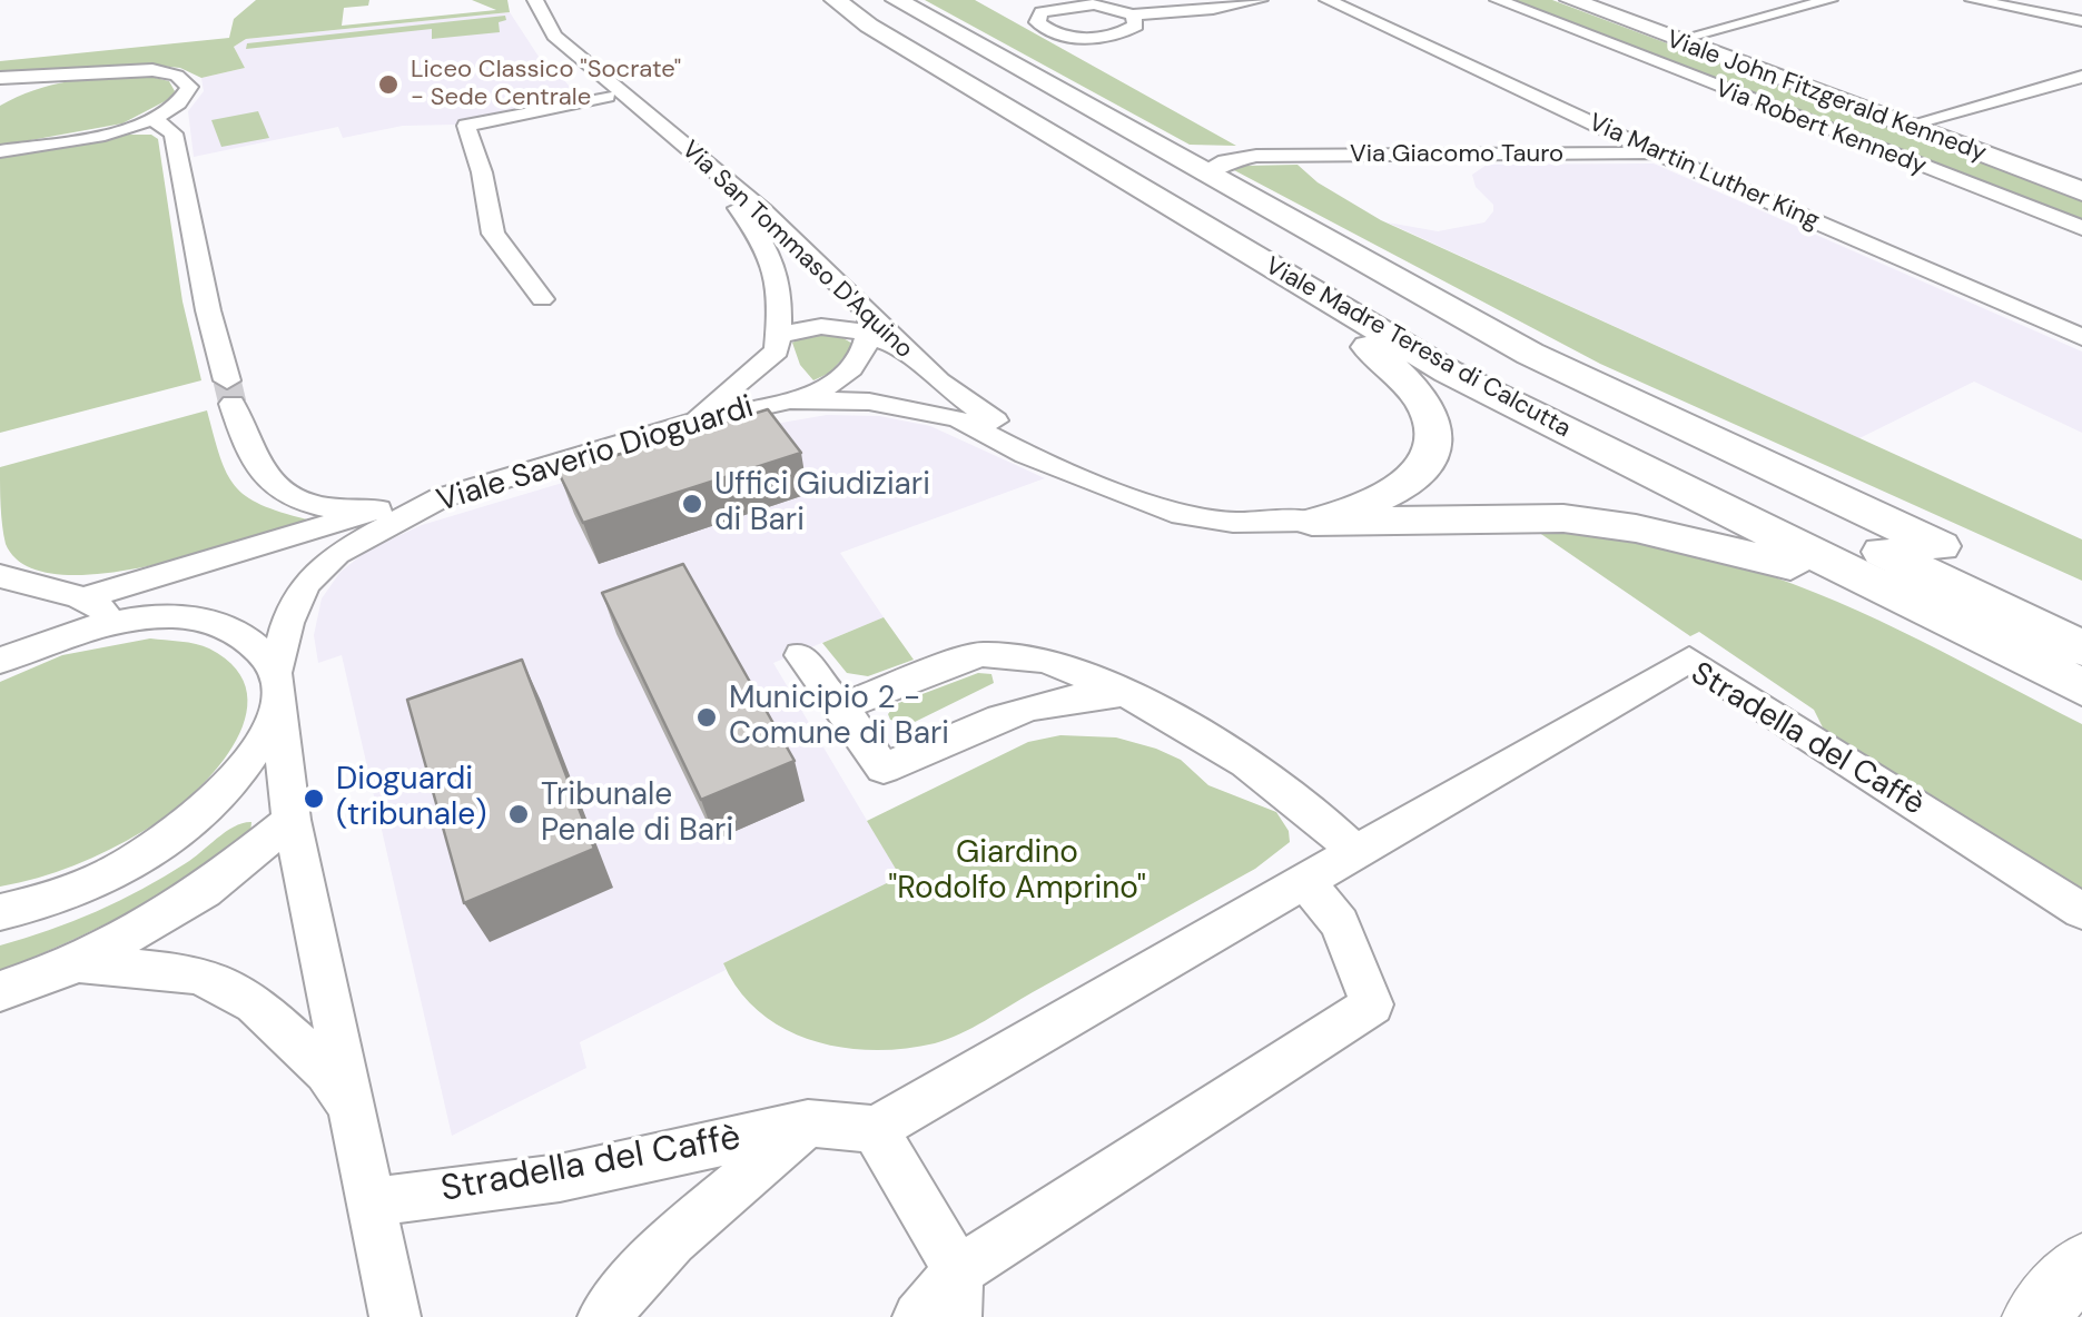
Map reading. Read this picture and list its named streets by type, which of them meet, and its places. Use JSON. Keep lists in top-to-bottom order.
{
  "streets": {
    "main road": ["Viale John Fitzgerald Kennedy", "Viale Madre Teresa di Calcutta", "Viale Saverio Dioguardi"],
    "street": [
      "Via Robert Kennedy",
      "Via Giacomo Tauro",
      "Via Martin Luther King",
      "Via San Tommaso D'Aquino",
      "Stradella del Caffè"
    ]
  },
  "crossings": [
    ["Via Giacomo Tauro", "Via Martin Luther King"],
    ["Via Giacomo Tauro", "Viale Madre Teresa di Calcutta"],
    ["Via San Tommaso D'Aquino", "Viale Saverio Dioguardi"],
    ["Viale Madre Teresa di Calcutta", "Viale Saverio Dioguardi"]
  ],
  "parks": ["Giardino \"Rodolfo Amprino\""],
  "places": [
    "Liceo Classico \"Socrate\" - Sede Centrale",
    "Uffici Giudiziari di Bari",
    "Municipio 2 - Comune di Bari",
    "Dioguardi (tribunale)",
    "Tribunale Penale di Bari"
  ]
}
